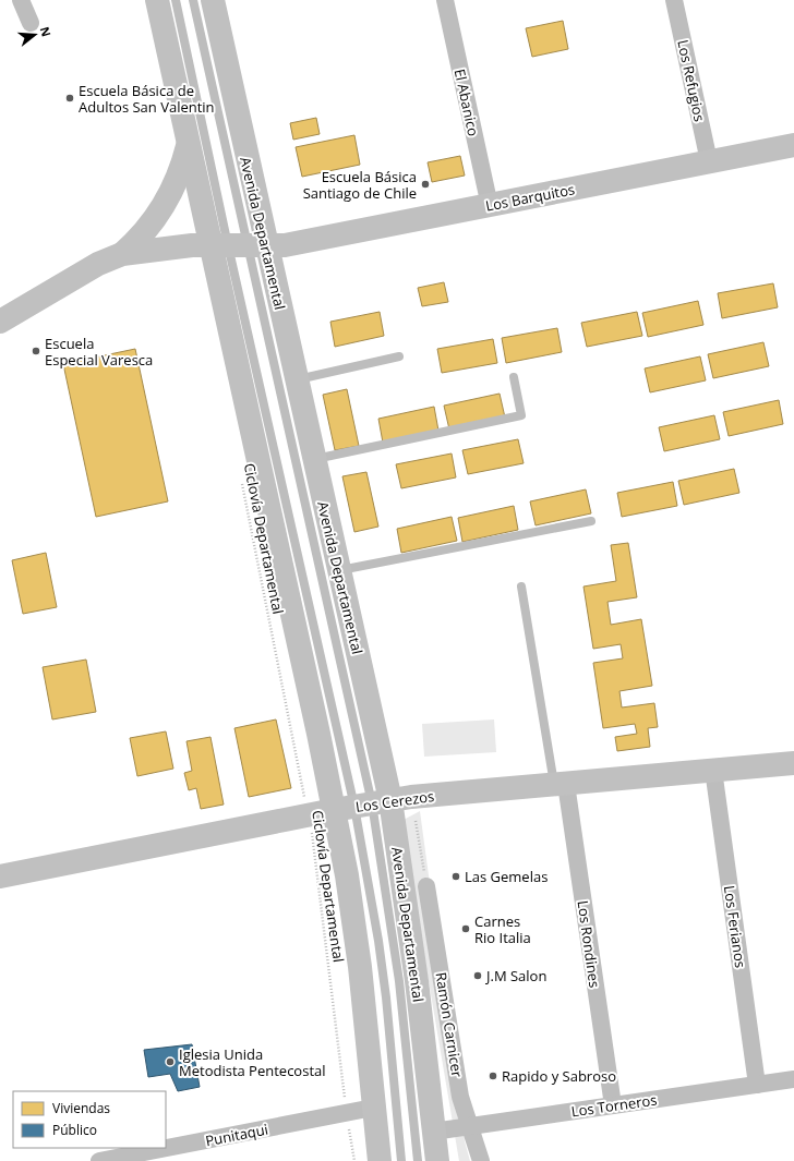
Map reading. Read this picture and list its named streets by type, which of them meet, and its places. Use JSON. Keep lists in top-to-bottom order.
{
  "streets": {
    "main road": ["Los Barquitos", "Avenida Departamental", "Los Cerezos"],
    "street": [
      "Los Refugios",
      "El Abanico",
      "Los Ferianos",
      "Los Rondines",
      "Ramón Carnicer",
      "Los Torneros",
      "Punitaqui"
    ],
    "path": ["Ciclovía Departamental"]
  },
  "crossings": [
    ["Los Refugios", "Los Barquitos"],
    ["El Abanico", "Los Barquitos"],
    ["Los Barquitos", "Avenida Departamental"],
    ["Avenida Departamental", "Los Cerezos"],
    ["Avenida Departamental", "Los Torneros"],
    ["Avenida Departamental", "Punitaqui"],
    ["Ciclovía Departamental", "Los Cerezos"],
    ["Ciclovía Departamental", "Punitaqui"],
    ["Los Cerezos", "Los Ferianos"],
    ["Los Cerezos", "Los Rondines"],
    ["Los Ferianos", "Los Torneros"],
    ["Los Rondines", "Los Torneros"],
    ["Ramón Carnicer", "Los Torneros"]
  ],
  "places": [
    "Escuela Básica de Adultos San Valentin",
    "Escuela Básica Santiago de Chile",
    "Escuela Especial Varesca",
    "Las Gemelas",
    "Carnes Rio Italia",
    "J.M Salon",
    "Iglesia Unida Metodista Pentecostal",
    "Rapido y Sabroso"
  ],
  "legend": ["Viviendas", "Público"],
  "north": "right"
}
